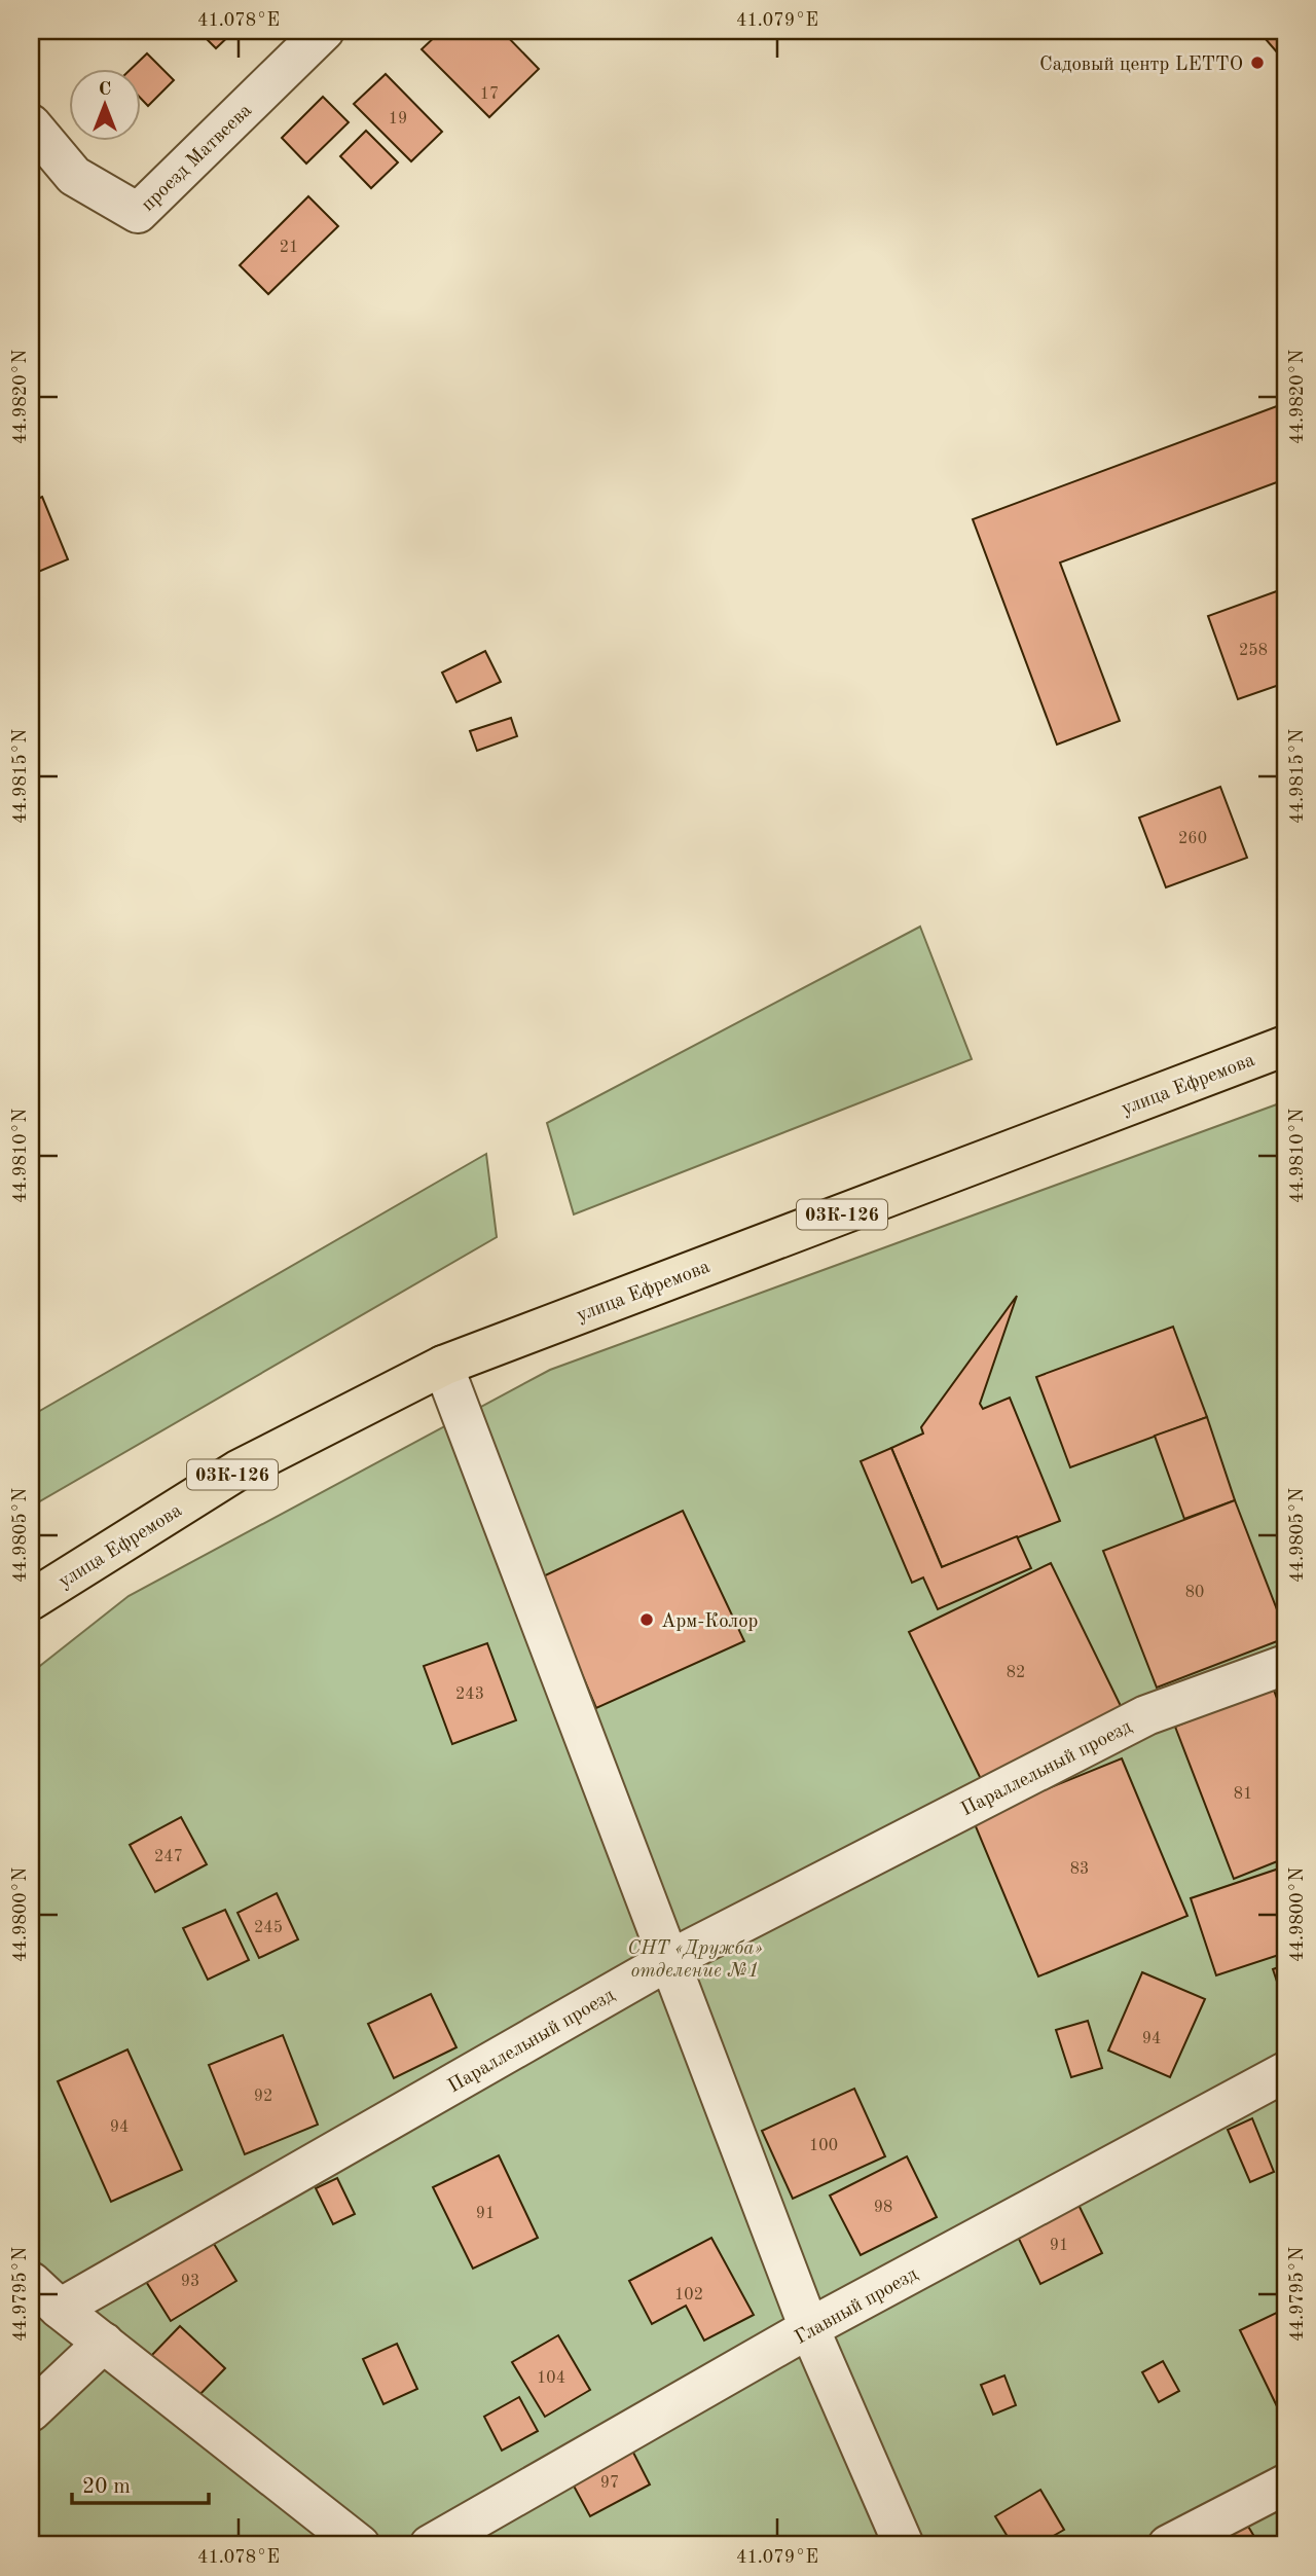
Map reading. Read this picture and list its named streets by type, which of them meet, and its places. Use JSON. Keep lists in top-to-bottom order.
{
  "streets": {
    "main road": ["улица Ефремова", "03К-126"],
    "street": ["проезд Матвеева", "Параллельный проезд", "Главный проезд"]
  },
  "parks": ["СНТ «Дружба» отделение №1"],
  "places": ["Садовый центр LETTO", "Арм-Колор"],
  "house_numbers": [
    "17",
    "19",
    "21",
    "258",
    "260",
    "80",
    "82",
    "243",
    "81",
    "247",
    "83",
    "245",
    "94",
    "92",
    "94",
    "100",
    "98",
    "91",
    "91",
    "93",
    "102",
    "104",
    "97"
  ],
  "scale_bar": "20 m",
  "north": "top",
  "coordinates": [
    "41.078°E",
    "41.079°E",
    "44.9820°N",
    "44.9815°N",
    "44.9810°N",
    "44.9805°N",
    "44.9800°N",
    "44.9795°N"
  ]
}
